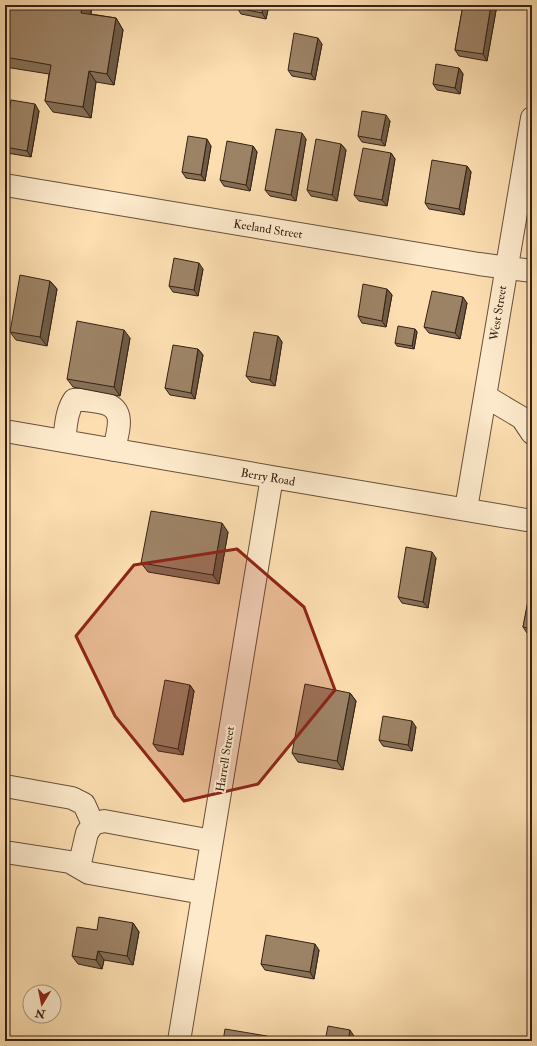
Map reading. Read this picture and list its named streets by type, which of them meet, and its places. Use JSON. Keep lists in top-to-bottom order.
{
  "streets": {
    "street": [
      "Keeland Street",
      "West Street",
      "Berry Road",
      "Harrell Street"
    ]
  },
  "crossings": [
    ["Keeland Street", "West Street"],
    ["West Street", "Berry Road"],
    ["Berry Road", "Harrell Street"]
  ],
  "north": "bottom"
}
